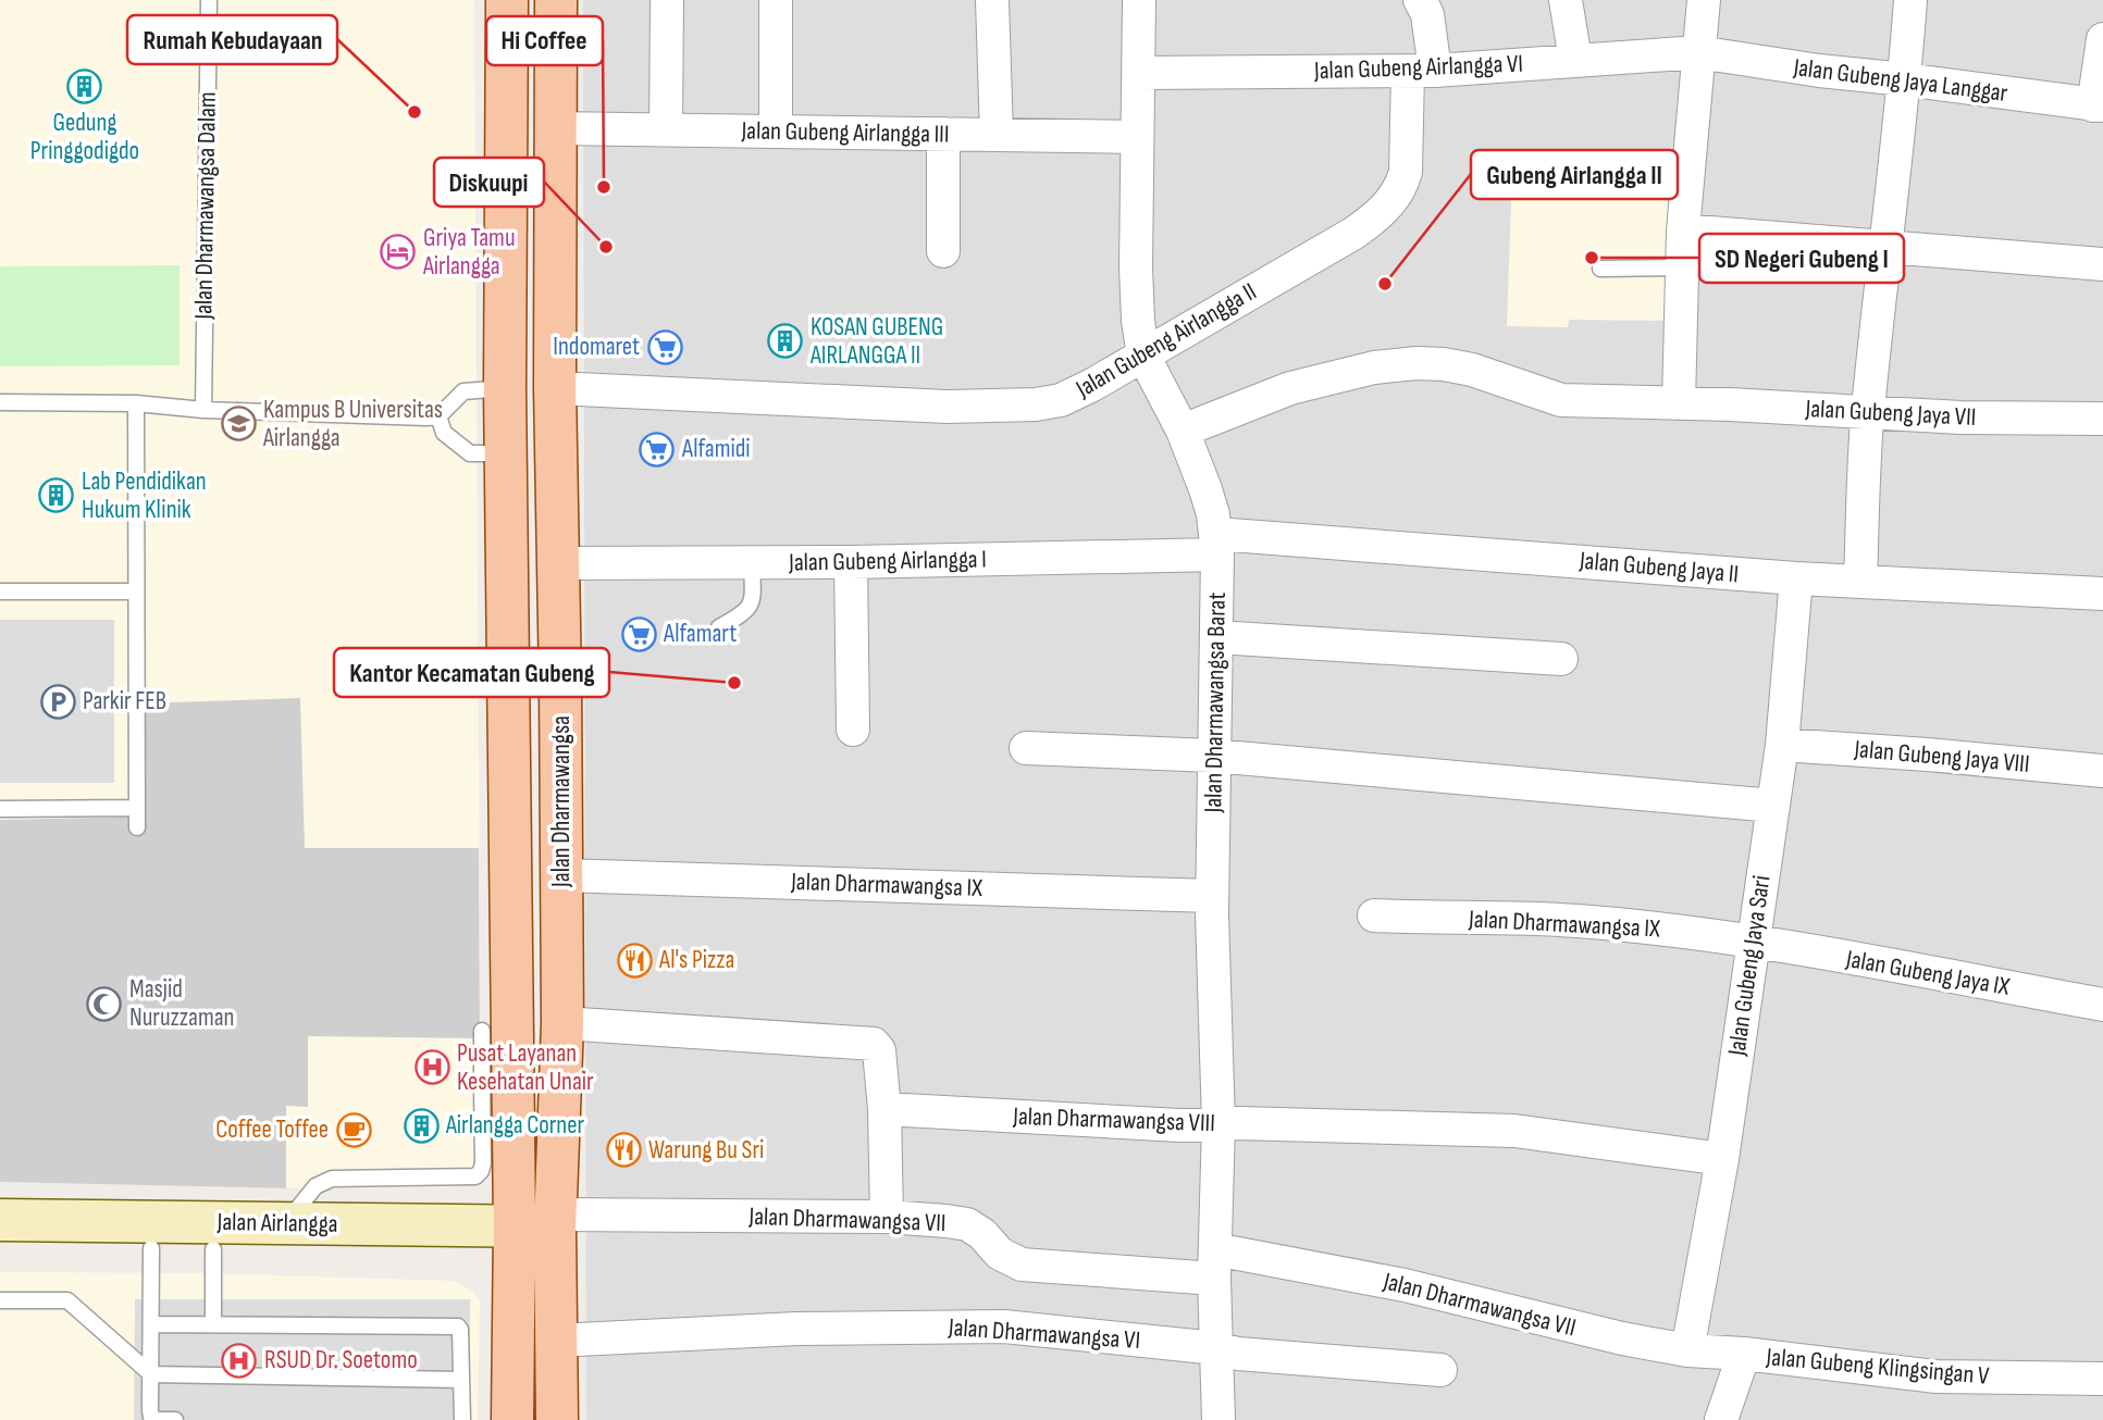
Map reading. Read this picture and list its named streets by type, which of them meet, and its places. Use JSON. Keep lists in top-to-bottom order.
{
  "streets": {
    "main road": ["Jalan Dharmawangsa", "Jalan Airlangga"],
    "street": [
      "Jalan Gubeng Airlangga VI",
      "Jalan Gubeng Jaya Langgar",
      "Jalan Gubeng Airlangga III",
      "Jalan Gubeng Airlangga II",
      "Jalan Gubeng Jaya VII",
      "Jalan Gubeng Airlangga I",
      "Jalan Gubeng Jaya II",
      "Jalan Dharmawangsa Barat",
      "Jalan Gubeng Jaya VIII",
      "Jalan Dharmawangsa IX",
      "Jalan Gubeng Jaya Sari",
      "Jalan Gubeng Jaya IX",
      "Jalan Dharmawangsa VIII",
      "Jalan Dharmawangsa VII",
      "Jalan Dharmawangsa VI",
      "Jalan Gubeng Klingsingan V"
    ],
    "lane": ["Jalan Dharmawangsa Dalam"]
  },
  "crossings": [
    ["Jalan Gubeng Airlangga VI", "Jalan Gubeng Jaya Langgar"],
    ["Jalan Gubeng Airlangga VI", "Jalan Gubeng Airlangga II"],
    ["Jalan Gubeng Airlangga VI", "Jalan Dharmawangsa Barat"],
    ["Jalan Gubeng Airlangga III", "Jalan Dharmawangsa Barat"],
    ["Jalan Gubeng Airlangga III", "Jalan Dharmawangsa"],
    ["Jalan Gubeng Airlangga II", "Jalan Dharmawangsa Barat"],
    ["Jalan Gubeng Airlangga II", "Jalan Dharmawangsa"],
    ["Jalan Gubeng Jaya VII", "Jalan Dharmawangsa Barat"],
    ["Jalan Gubeng Airlangga I", "Jalan Gubeng Jaya II"],
    ["Jalan Gubeng Airlangga I", "Jalan Dharmawangsa Barat"],
    ["Jalan Gubeng Airlangga I", "Jalan Dharmawangsa"],
    ["Jalan Gubeng Jaya II", "Jalan Dharmawangsa Barat"],
    ["Jalan Gubeng Jaya II", "Jalan Gubeng Jaya Sari"],
    ["Jalan Dharmawangsa Barat", "Jalan Dharmawangsa IX"],
    ["Jalan Dharmawangsa Barat", "Jalan Dharmawangsa VIII"],
    ["Jalan Dharmawangsa Barat", "Jalan Dharmawangsa VII"],
    ["Jalan Dharmawangsa Barat", "Jalan Dharmawangsa VI"],
    ["Jalan Gubeng Jaya VIII", "Jalan Gubeng Jaya Sari"],
    ["Jalan Dharmawangsa", "Jalan Dharmawangsa IX"],
    ["Jalan Dharmawangsa", "Jalan Dharmawangsa VII"],
    ["Jalan Dharmawangsa", "Jalan Airlangga"],
    ["Jalan Dharmawangsa", "Jalan Dharmawangsa VI"],
    ["Jalan Dharmawangsa IX", "Jalan Gubeng Jaya Sari"],
    ["Jalan Dharmawangsa IX", "Jalan Gubeng Jaya IX"],
    ["Jalan Gubeng Jaya Sari", "Jalan Gubeng Jaya IX"],
    ["Jalan Gubeng Jaya Sari", "Jalan Dharmawangsa VIII"],
    ["Jalan Gubeng Jaya Sari", "Jalan Dharmawangsa VII"],
    ["Jalan Dharmawangsa VII", "Jalan Airlangga"],
    ["Jalan Dharmawangsa VII", "Jalan Gubeng Klingsingan V"]
  ],
  "places": {
    "building": [
      "Gedung Pringgodigdo",
      "KOSAN GUBENG AIRLANGGA II",
      "Lab Pendidikan Hukum Klinik",
      "Airlangga Corner"
    ],
    "other": [
      "Rumah Kebudayaan",
      "Hi Coffee",
      "Diskuupi",
      "SD Negeri Gubeng I",
      "Gubeng Airlangga II",
      "Kantor Kecamatan Gubeng"
    ],
    "hotel": ["Griya Tamu Airlangga"],
    "supermarket": ["Indomaret", "Alfamidi", "Alfamart"],
    "school or university": ["Kampus B Universitas Airlangga"],
    "parking": ["Parkir FEB"],
    "restaurant": ["Al's Pizza", "Warung Bu Sri"],
    "mosque": ["Masjid Nuruzzaman"],
    "hospital": ["Pusat Layanan Kesehatan Unair", "RSUD Dr. Soetomo"],
    "cafe": ["Coffee Toffee"]
  }
}
